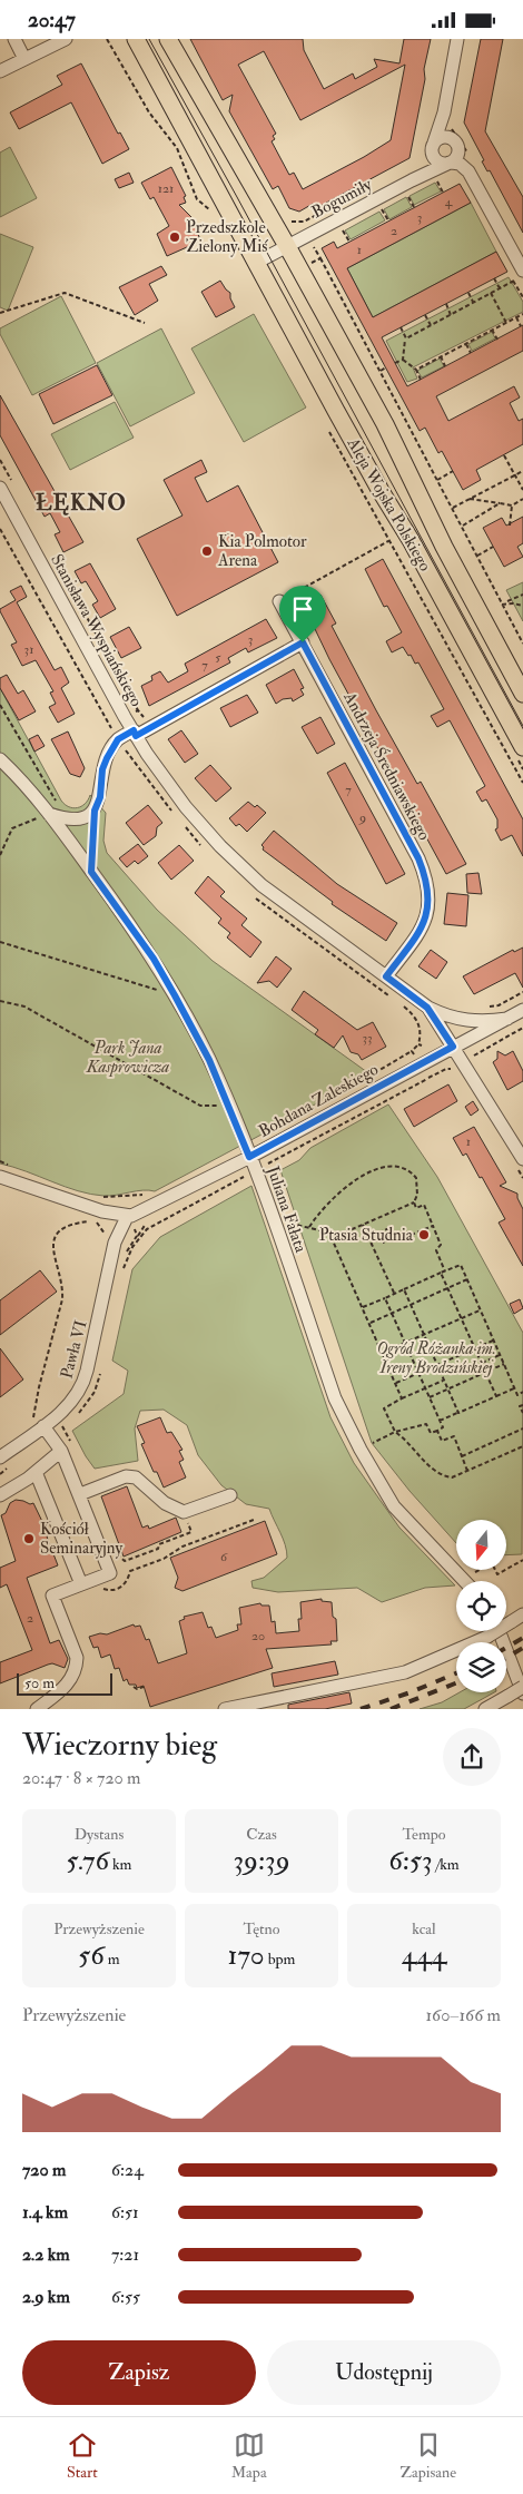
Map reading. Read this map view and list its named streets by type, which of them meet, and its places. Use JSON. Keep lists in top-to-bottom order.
{
  "streets": {
    "main road": ["Aleja Wojska Polskiego"],
    "street": [
      "Bogumiły",
      "Stanisława Wyspiańskiego",
      "Andrzeja Średniawskiego",
      "Bohdana Zaleskiego",
      "Juliana Fałata",
      "Pawła VI"
    ]
  },
  "crossings": [
    ["Bogumiły", "Aleja Wojska Polskiego"],
    ["Stanisława Wyspiańskiego", "Andrzeja Średniawskiego"],
    ["Stanisława Wyspiańskiego", "Bohdana Zaleskiego"],
    ["Bohdana Zaleskiego", "Juliana Fałata"],
    ["Bohdana Zaleskiego", "Pawła VI"]
  ],
  "districts": ["ŁĘKNO"],
  "parks": ["Park Jana Kasprowicza", "Ogród Różanka im. Ireny Brodzińskiej"],
  "places": [
    "Przedszkole Zielony Miś",
    "Kia Polmotor Arena",
    "Ptasia Studnia",
    "Kościół Seminaryjny"
  ],
  "house_numbers": [
    "121",
    "4",
    "3",
    "2",
    "1",
    "3",
    "31",
    "5",
    "7",
    "7",
    "9",
    "33",
    "1",
    "6",
    "2",
    "20"
  ],
  "scale_bar": "50 m",
  "north": "bottom",
  "page": {
    "status": "20:47",
    "scale": "50 m",
    "heading": ["Wieczorny bieg", "20:47 · 8 × 720 m"],
    "stats": [
      ["Dystans", "5.76 km"],
      ["Czas", "39:39"],
      ["Tempo", "6:53 /km"],
      ["Przewyższenie", "56 m"],
      ["Tętno", "170 bpm"],
      ["kcal", "444"]
    ],
    "chart": ["Przewyższenie", "160–166 m"],
    "list": [
      {
        "name": "720 m",
        "note": "6:24"
      },
      {
        "name": "1.4 km",
        "note": "6:51"
      },
      {
        "name": "2.2 km",
        "note": "7:21"
      },
      {
        "name": "2.9 km",
        "note": "6:55"
      }
    ],
    "buttons": ["Zapisz", "Udostępnij"],
    "tabs": ["Start", "Mapa", "Zapisane"]
  }
}
